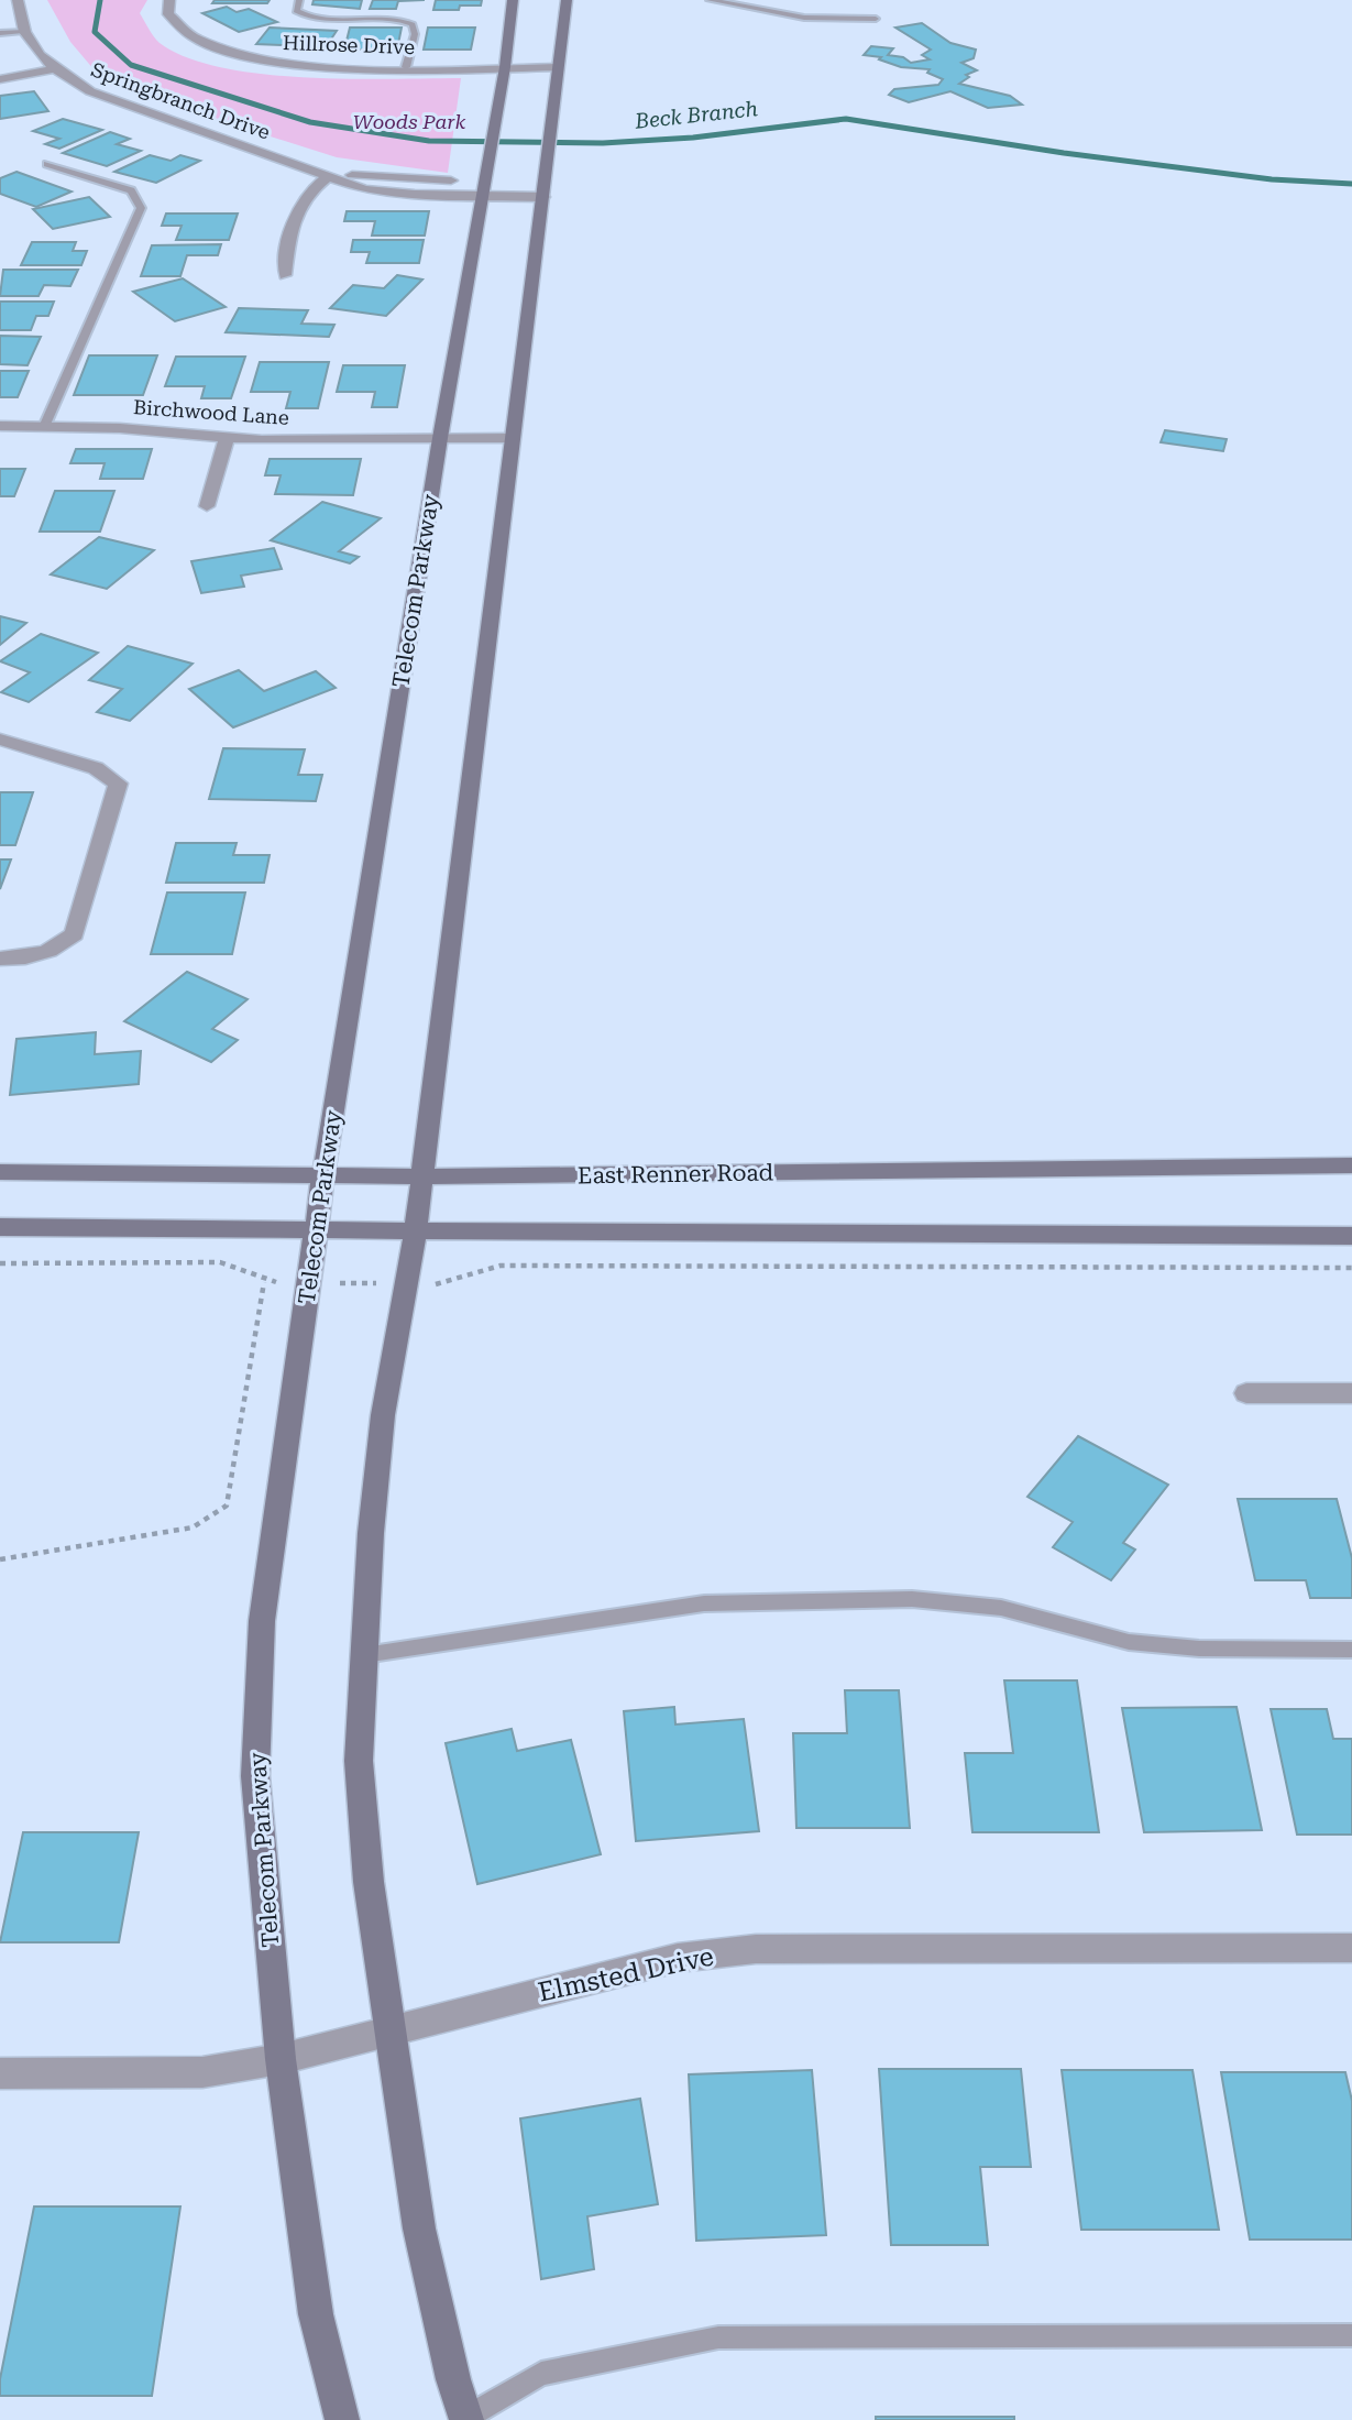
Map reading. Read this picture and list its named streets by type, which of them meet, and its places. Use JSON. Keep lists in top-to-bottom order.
{
  "streets": {
    "street": [
      "Hillrose Drive",
      "Springbranch Drive",
      "Birchwood Lane",
      "Telecom Parkway",
      "East Renner Road",
      "Elmsted Drive"
    ]
  },
  "crossings": [
    ["Hillrose Drive", "Telecom Parkway"],
    ["Springbranch Drive", "Telecom Parkway"],
    ["Birchwood Lane", "Telecom Parkway"],
    ["Telecom Parkway", "East Renner Road"],
    ["Telecom Parkway", "Elmsted Drive"]
  ],
  "water": ["Beck Branch"],
  "parks": ["Woods Park"]
}
